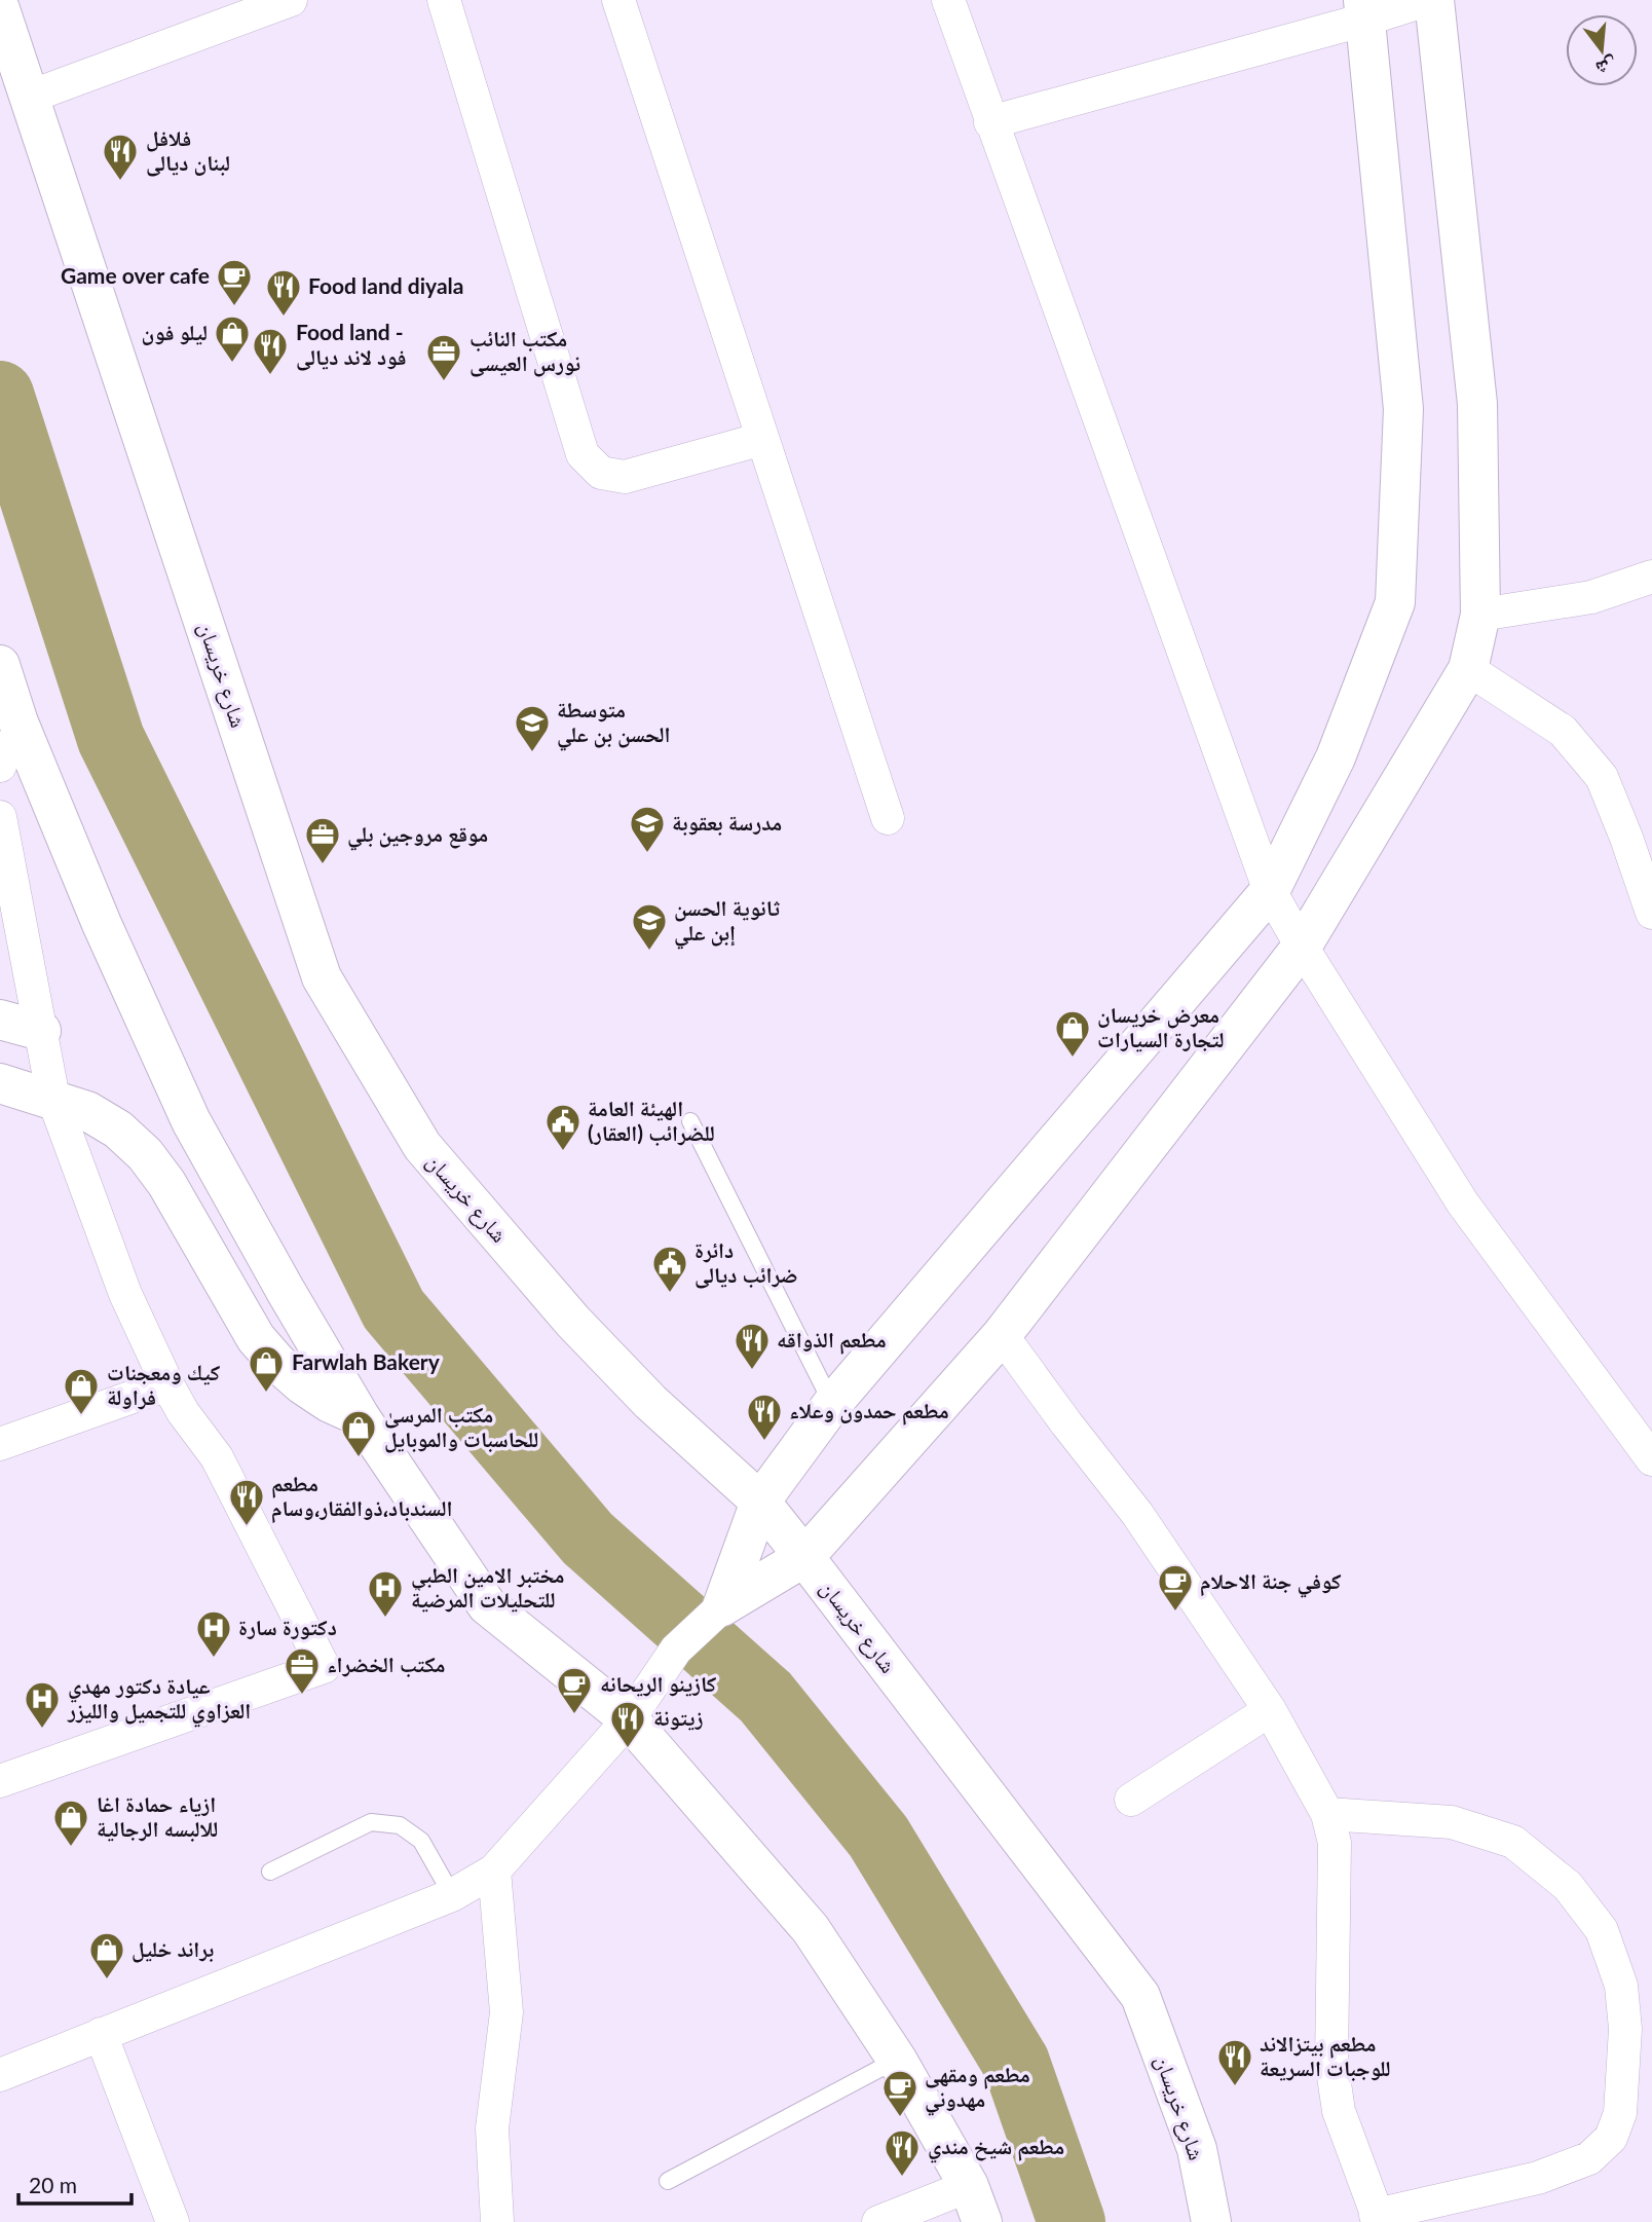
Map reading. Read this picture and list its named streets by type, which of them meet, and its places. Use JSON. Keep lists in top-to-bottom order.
{
  "streets": {
    "street": ["شارع خريسان"]
  },
  "places": {
    "restaurant": [
      "فلافل لبنان ديالى",
      "Food land diyala",
      "Food land - فود لاند ديالى",
      "مطعم الذواقه",
      "مطعم حمدون وعلاء",
      "مطعم السندباد،ذوالفقار،وسام",
      "زيتونة",
      "مطعم بيتزالاند للوجبات السريعة",
      "مطعم شيخ مندي"
    ],
    "cafe": [
      "Game over cafe",
      "كوفي جنة الاحلام",
      "كازينو الريحانه",
      "مطعم ومقهى مهدوني"
    ],
    "shop": [
      "ليلو فون",
      "معرض خريسان لتجارة السيارات",
      "Farwlah Bakery",
      "كيك ومعجنات فراولة",
      "مكتب المرسىٰ للحاسبات والموبايل",
      "ازياء حمادة اغا للالبسه الرجالية",
      "براند خليل"
    ],
    "office": ["مكتب النائب نورس العيسى", "موقع مروجين بلي", "مكتب الخضراء"],
    "school or university": ["متوسطة الحسن بن علي", "مدرسة بعقوبة", "ثانوية الحسن إبن علي"],
    "public building": ["الهيئة العامة للضرائب (العقار)", "دائرة ضرائب ديالى"],
    "hospital": ["مختبر الامين الطبي للتحليلات المرضية", "دكتورة سارة", "عيادة دكتور مهدي العزاوي للتجميل والليزر"]
  },
  "scale_bar": "20 m",
  "north": "bottom"
}
